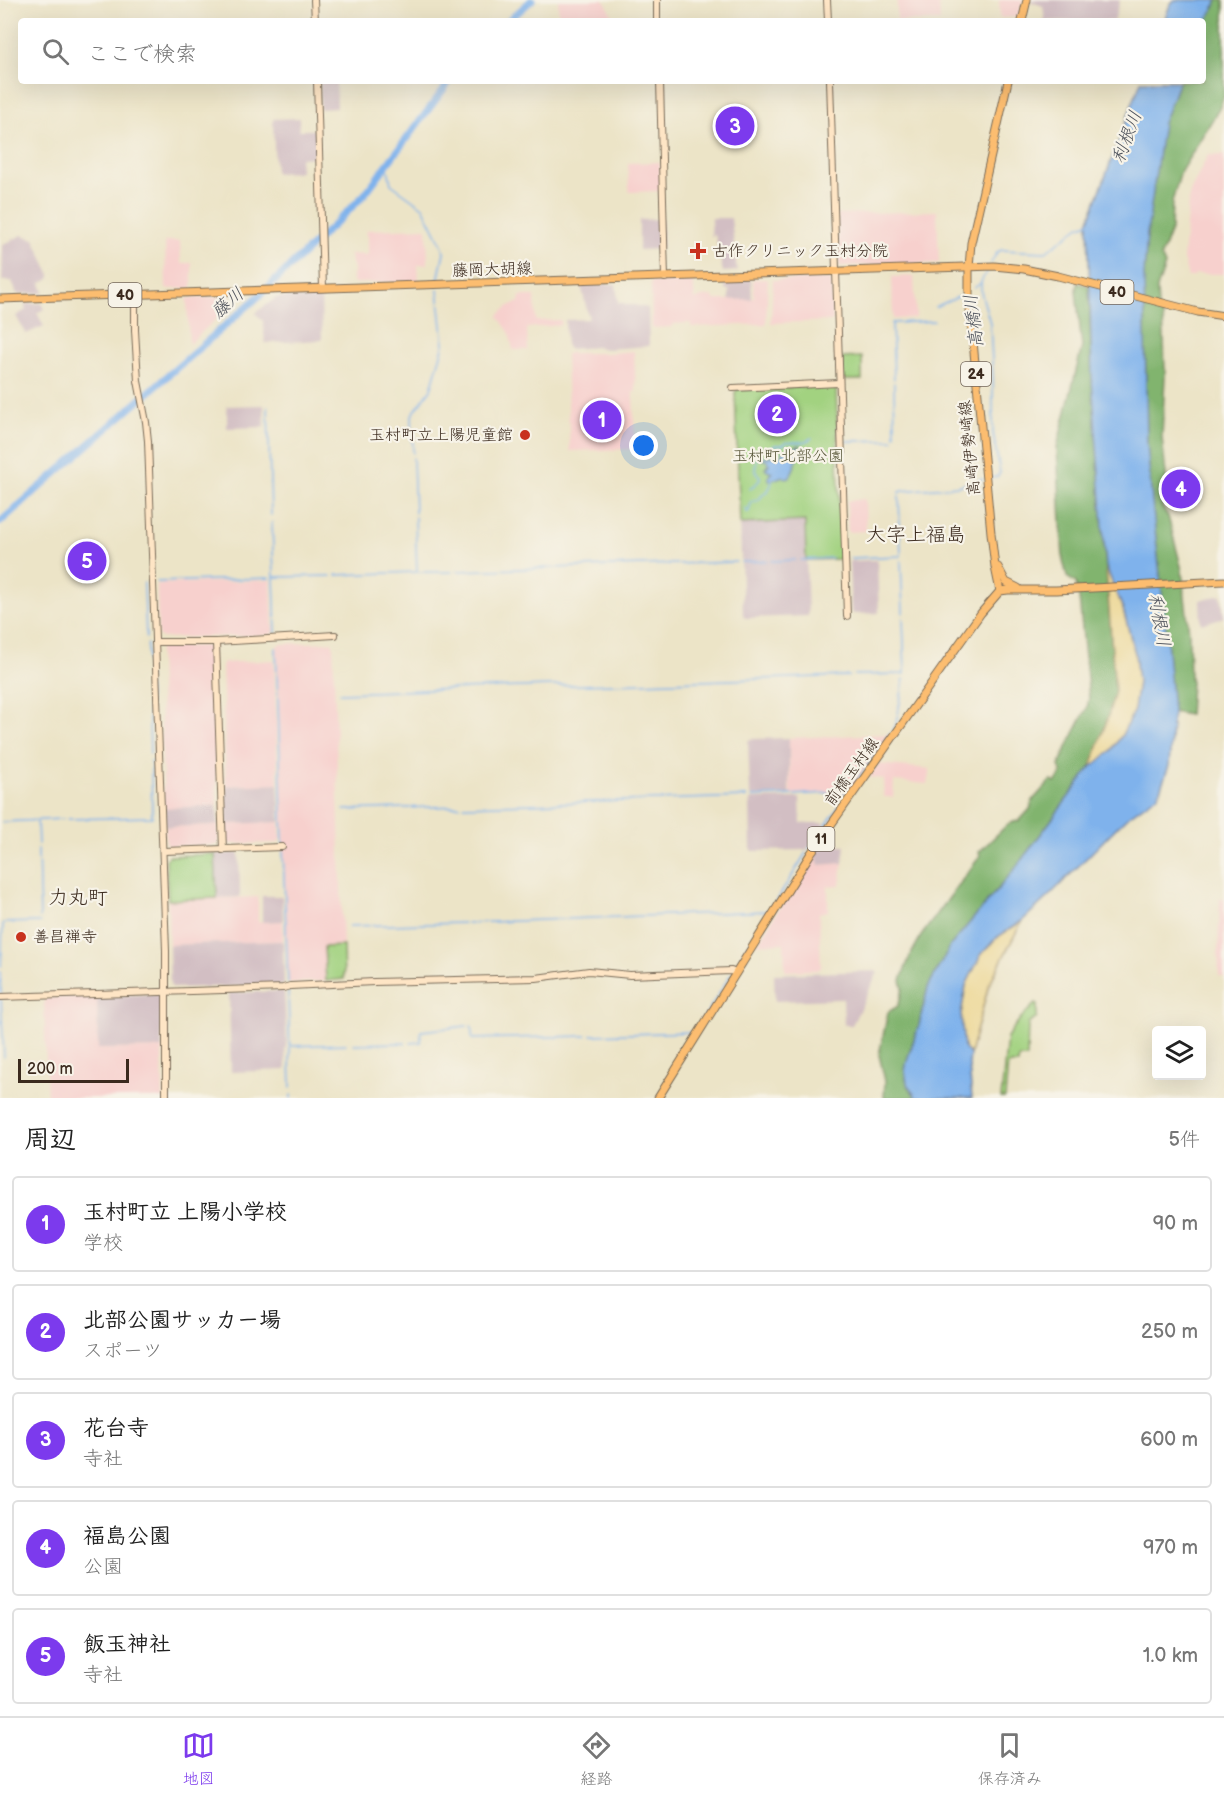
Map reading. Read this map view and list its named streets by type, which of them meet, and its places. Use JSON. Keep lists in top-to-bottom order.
{
  "streets": {
    "main road": [
      "藤岡大胡線",
      "40",
      "24",
      "高崎伊勢崎線",
      "前橋玉村線",
      "11"
    ]
  },
  "crossings": [
    ["藤岡大胡線", "高崎伊勢崎線"],
    ["高崎伊勢崎線", "前橋玉村線"]
  ],
  "districts": ["大字上福島", "力丸町"],
  "water": ["利根川", "藤川", "高橋川"],
  "parks": ["玉村町北部公園"],
  "places": {
    "health": ["古作クリニック玉村分院"],
    "other": ["玉村町立上陽児童館", "善昌禅寺"]
  },
  "scale_bar": "200 m",
  "page": {
    "search": "ここで検索",
    "pins": [
      "3",
      "2",
      "1",
      "4",
      "5"
    ],
    "scale": "200 m",
    "heading": ["周辺", "5件"],
    "list": [
      {
        "mark": "1",
        "name": "玉村町立 上陽小学校",
        "note": "学校",
        "value": "90 m"
      },
      {
        "mark": "2",
        "name": "北部公園サッカー場",
        "note": "スポーツ",
        "value": "250 m"
      },
      {
        "mark": "3",
        "name": "花台寺",
        "note": "寺社",
        "value": "600 m"
      },
      {
        "mark": "4",
        "name": "福島公園",
        "note": "公園",
        "value": "970 m"
      },
      {
        "mark": "5",
        "name": "飯玉神社",
        "note": "寺社",
        "value": "1.0 km"
      }
    ],
    "nav": ["地図", "経路", "保存済み"]
  }
}
